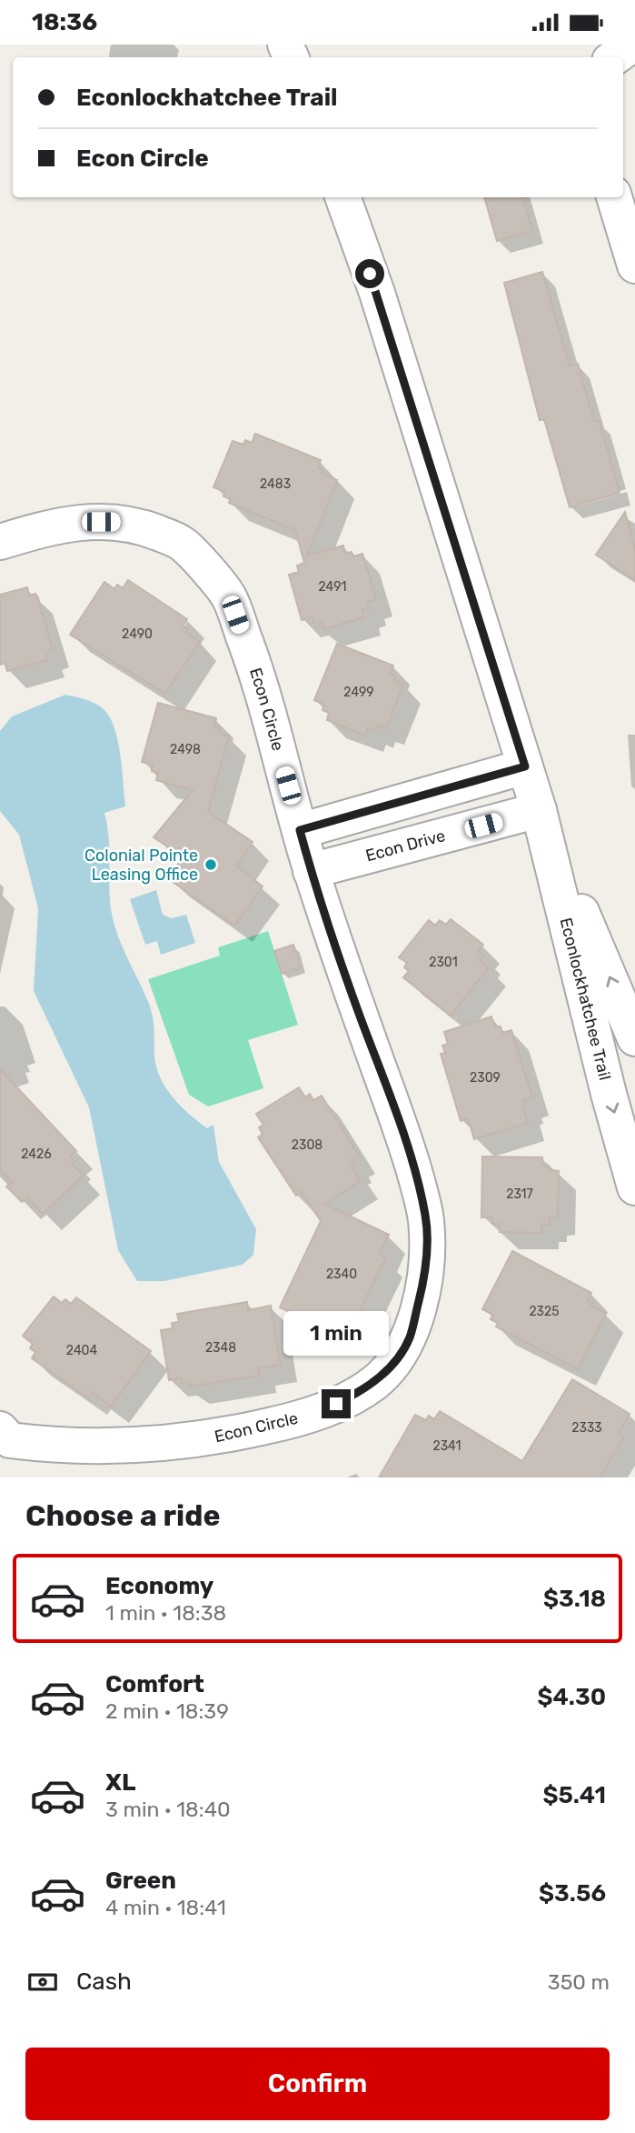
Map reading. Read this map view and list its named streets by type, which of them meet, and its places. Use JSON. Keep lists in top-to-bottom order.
{
  "streets": {
    "street": ["Econ Circle", "Econ Drive", "Econlockhatchee Trail"]
  },
  "crossings": [
    ["Econ Circle", "Econ Drive"],
    ["Econ Drive", "Econlockhatchee Trail"]
  ],
  "places": ["Colonial Pointe Leasing Office"],
  "house_numbers": [
    "2483",
    "2491",
    "2490",
    "2499",
    "2498",
    "2301",
    "2309",
    "2308",
    "2426",
    "2317",
    "2340",
    "2325",
    "2348",
    "2404",
    "2333",
    "2341"
  ],
  "page": {
    "status": "18:36",
    "banner": ["Econlockhatchee Trail", "Econ Circle"],
    "bubble": "1 min",
    "heading": "Choose a ride",
    "list": [
      {
        "name": "Economy",
        "note": "1 min · 18:38",
        "value": "$3.18"
      },
      {
        "name": "Comfort",
        "note": "2 min · 18:39",
        "value": "$4.30"
      },
      {
        "name": "XL",
        "note": "3 min · 18:40",
        "value": "$5.41"
      },
      {
        "name": "Green",
        "note": "4 min · 18:41",
        "value": "$3.56"
      }
    ],
    "pay": ["Cash", "350 m"],
    "buttons": "Confirm"
  }
}
